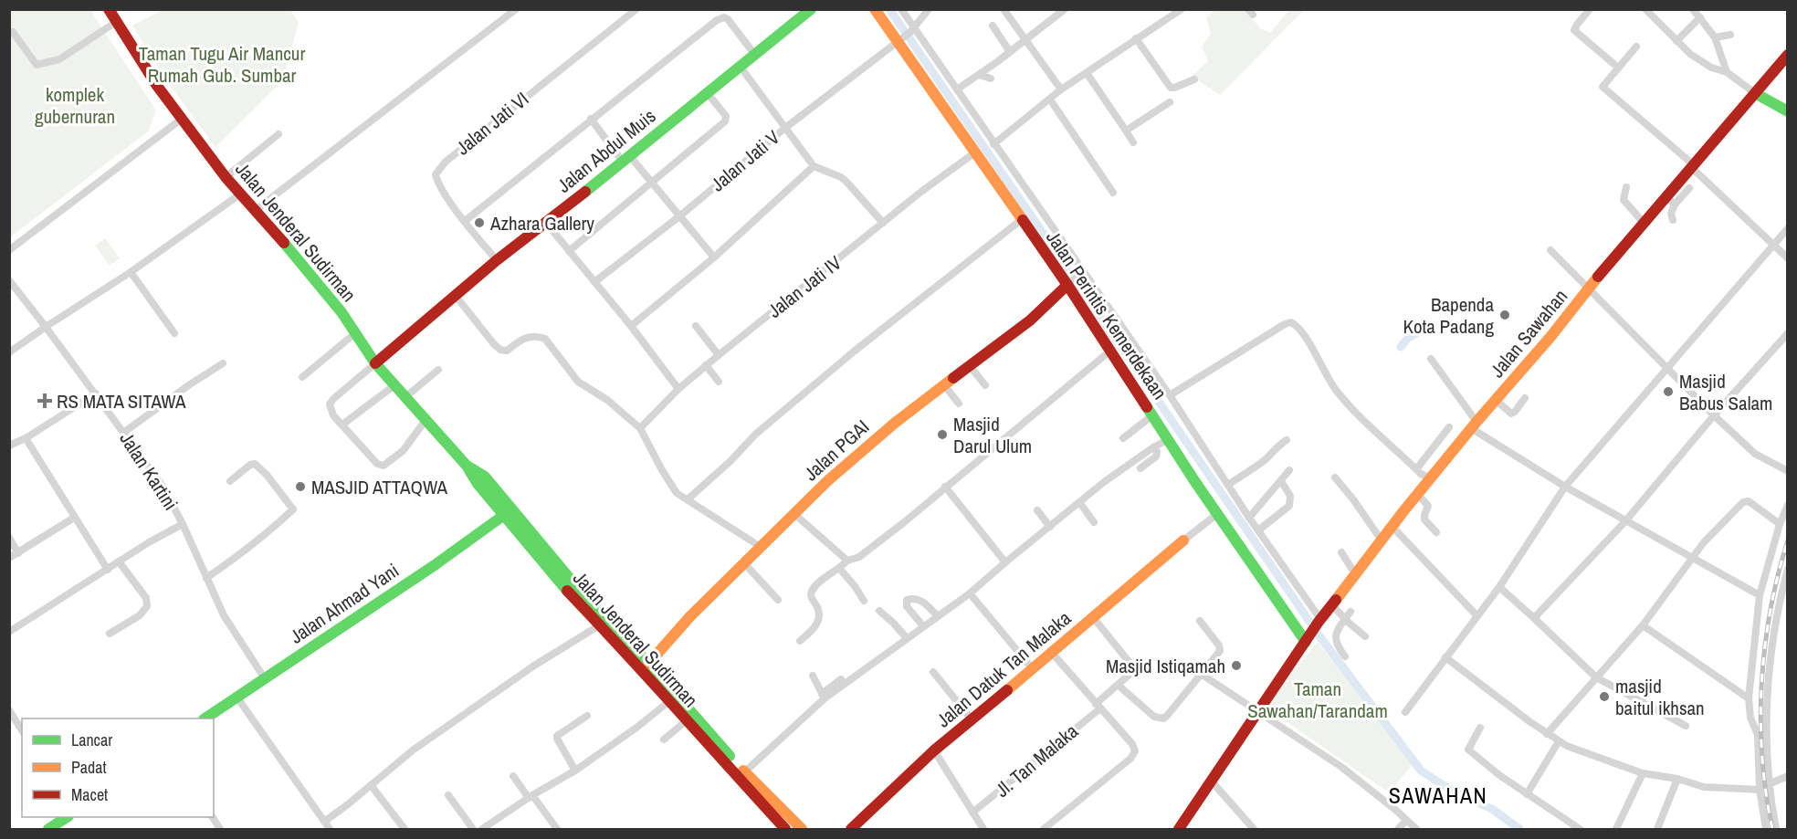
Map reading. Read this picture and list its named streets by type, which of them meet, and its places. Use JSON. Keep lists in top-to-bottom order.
{
  "streets": {
    "main road": [
      "Jalan Abdul Muis",
      "Jalan Jenderal Sudirman",
      "Jalan Perintis Kemerdekaan",
      "Jalan Sawahan",
      "Jalan PGAI",
      "Jalan Ahmad Yani",
      "Jalan Datuk Tan Malaka"
    ],
    "street": [
      "Jalan Jati VI",
      "Jalan Jati V",
      "Jalan Jati IV",
      "Jalan Kartini",
      "Jl. Tan Malaka"
    ]
  },
  "crossings": [
    ["Jalan Jati VI", "Jalan Abdul Muis"],
    ["Jalan Abdul Muis", "Jalan Jenderal Sudirman"],
    ["Jalan Jati V", "Jalan Perintis Kemerdekaan"],
    ["Jalan Jenderal Sudirman", "Jalan Ahmad Yani"],
    ["Jalan Jati IV", "Jalan Perintis Kemerdekaan"],
    ["Jalan Perintis Kemerdekaan", "Jalan Sawahan"],
    ["Jalan Perintis Kemerdekaan", "Jalan PGAI"],
    ["Jalan Kartini", "Jalan Ahmad Yani"],
    ["Jalan Datuk Tan Malaka", "Jl. Tan Malaka"]
  ],
  "districts": ["SAWAHAN"],
  "parks": ["Taman Tugu Air Mancur Rumah Gub. Sumbar", "komplek gubernuran", "Taman Sawahan/Tarandam"],
  "places": {
    "other": [
      "Azhara Gallery",
      "Bapenda Kota Padang",
      "Masjid Babus Salam",
      "Masjid Darul Ulum",
      "MASJID ATTAQWA",
      "Masjid Istiqamah",
      "masjid baitul ikhsan"
    ],
    "health": ["RS MATA SITAWA"]
  },
  "legend": ["Lancar", "Padat", "Macet"]
}
